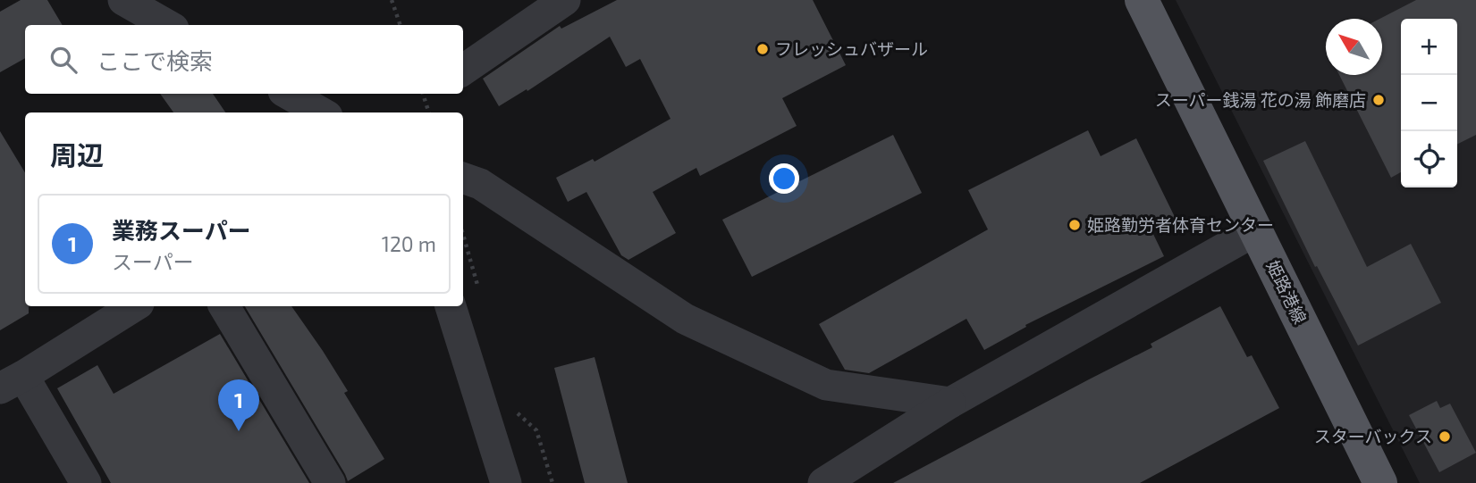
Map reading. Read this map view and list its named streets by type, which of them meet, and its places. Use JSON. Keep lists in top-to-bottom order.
{
  "streets": {
    "main road": ["姫路港線"]
  },
  "places": [
    "フレッシュバザール",
    "スーパー銭湯 花の湯 飾磨店",
    "姫路勤労者体育センター",
    "スターバックス"
  ],
  "north": "top left",
  "page": {
    "map_buttons": ["+", "−"],
    "search": "ここで検索",
    "heading": "周辺",
    "list": [
      {
        "mark": "1",
        "name": "業務スーパー",
        "note": "スーパー",
        "value": "120 m"
      }
    ],
    "pins": "1"
  }
}
